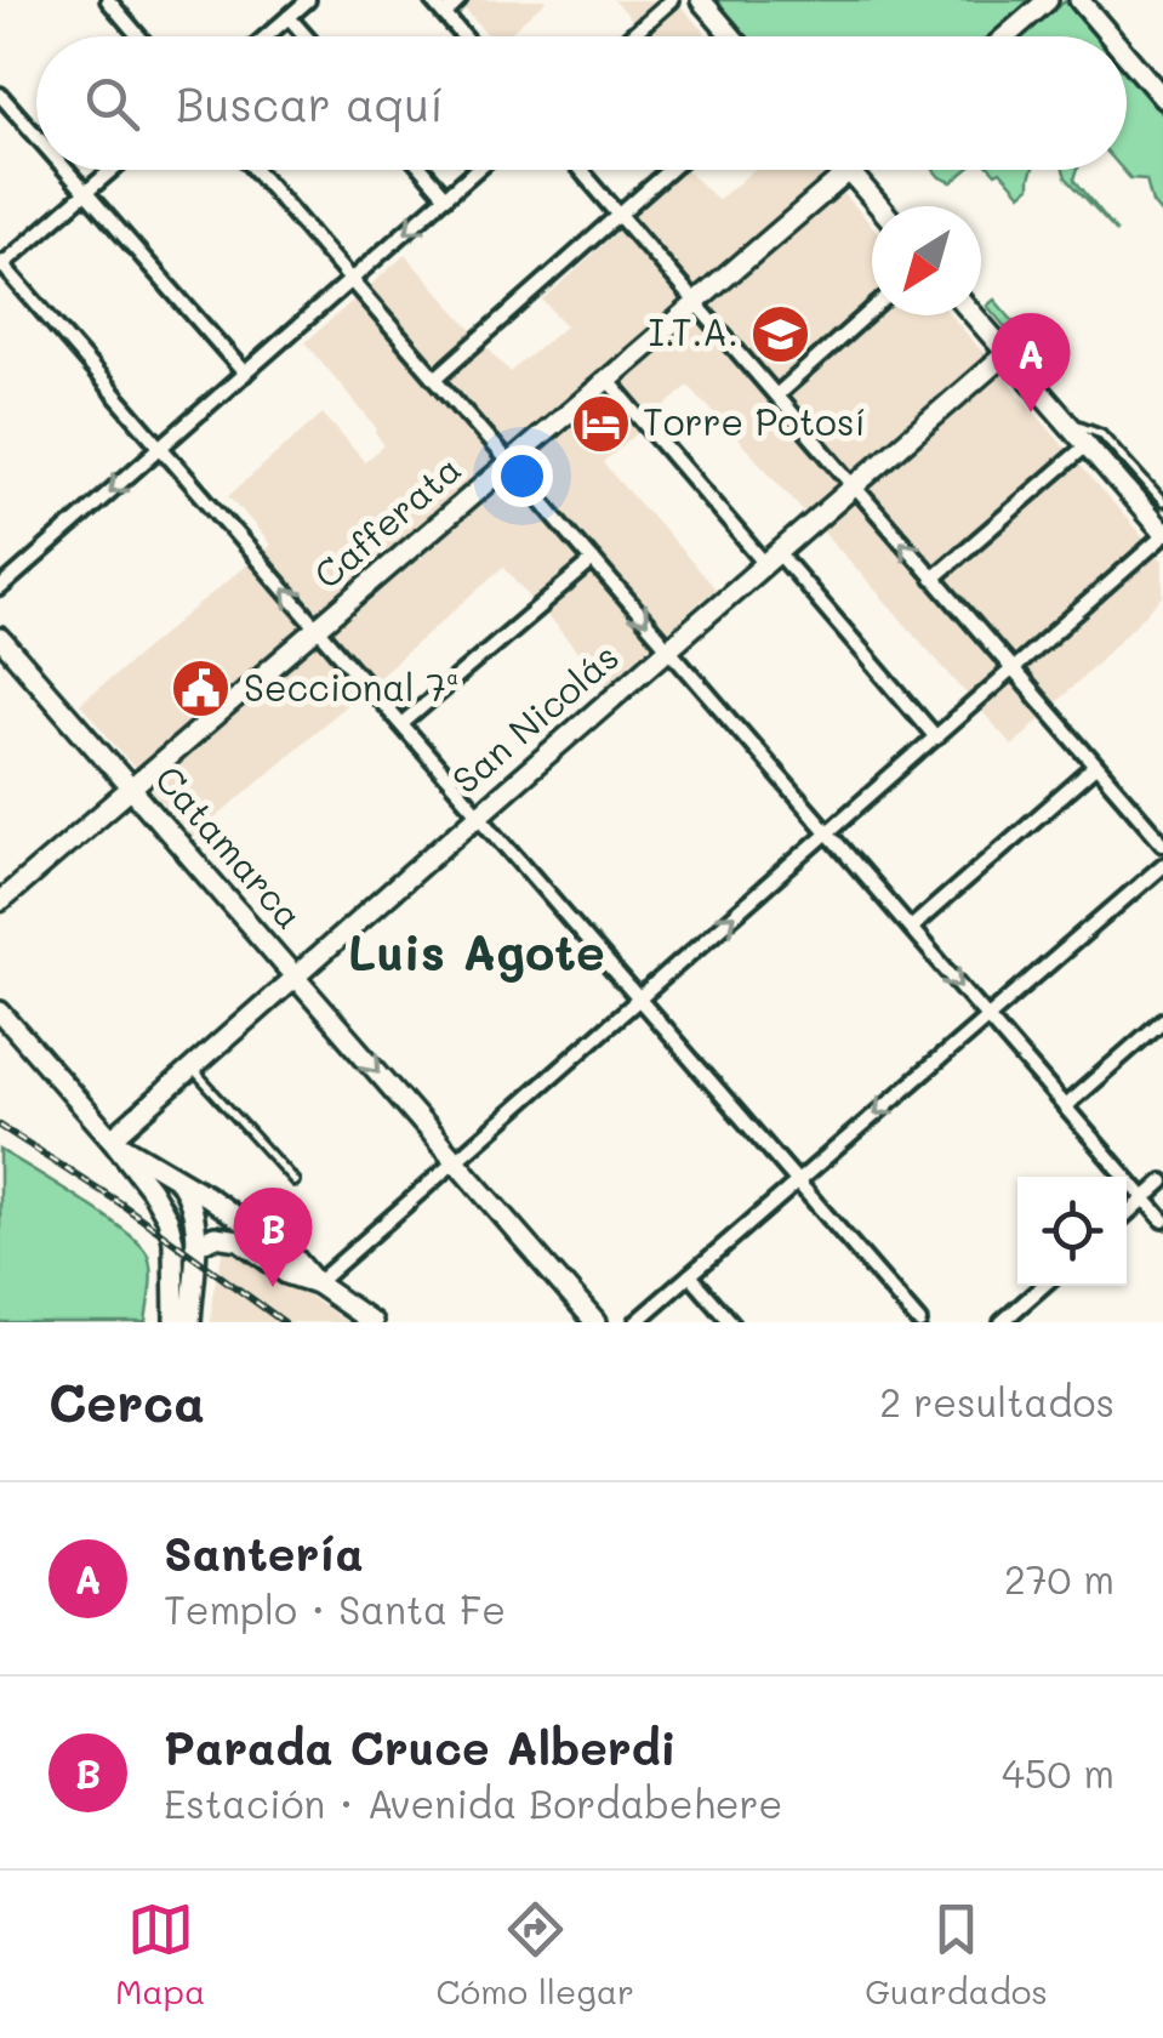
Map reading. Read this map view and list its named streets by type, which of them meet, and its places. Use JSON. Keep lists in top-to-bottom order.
{
  "streets": {
    "main road": ["Cafferata", "San Nicolás", "Catamarca"]
  },
  "crossings": [
    ["Cafferata", "Catamarca"],
    ["San Nicolás", "Catamarca"]
  ],
  "districts": ["Luis Agote"],
  "places": {
    "school or university": ["I.T.A."],
    "hotel": ["Torre Potosí"],
    "public building": ["Seccional 7ª"]
  },
  "north": "bottom left",
  "page": {
    "search": "Buscar aquí",
    "pins": ["A", "B"],
    "heading": ["Cerca", "2 resultados"],
    "list": [
      {
        "mark": "A",
        "name": "Santería",
        "note": "Templo · Santa Fe",
        "value": "270 m"
      },
      {
        "mark": "B",
        "name": "Parada Cruce Alberdi",
        "note": "Estación · Avenida Bordabehere",
        "value": "450 m"
      }
    ],
    "nav": ["Mapa", "Cómo llegar", "Guardados"]
  }
}
